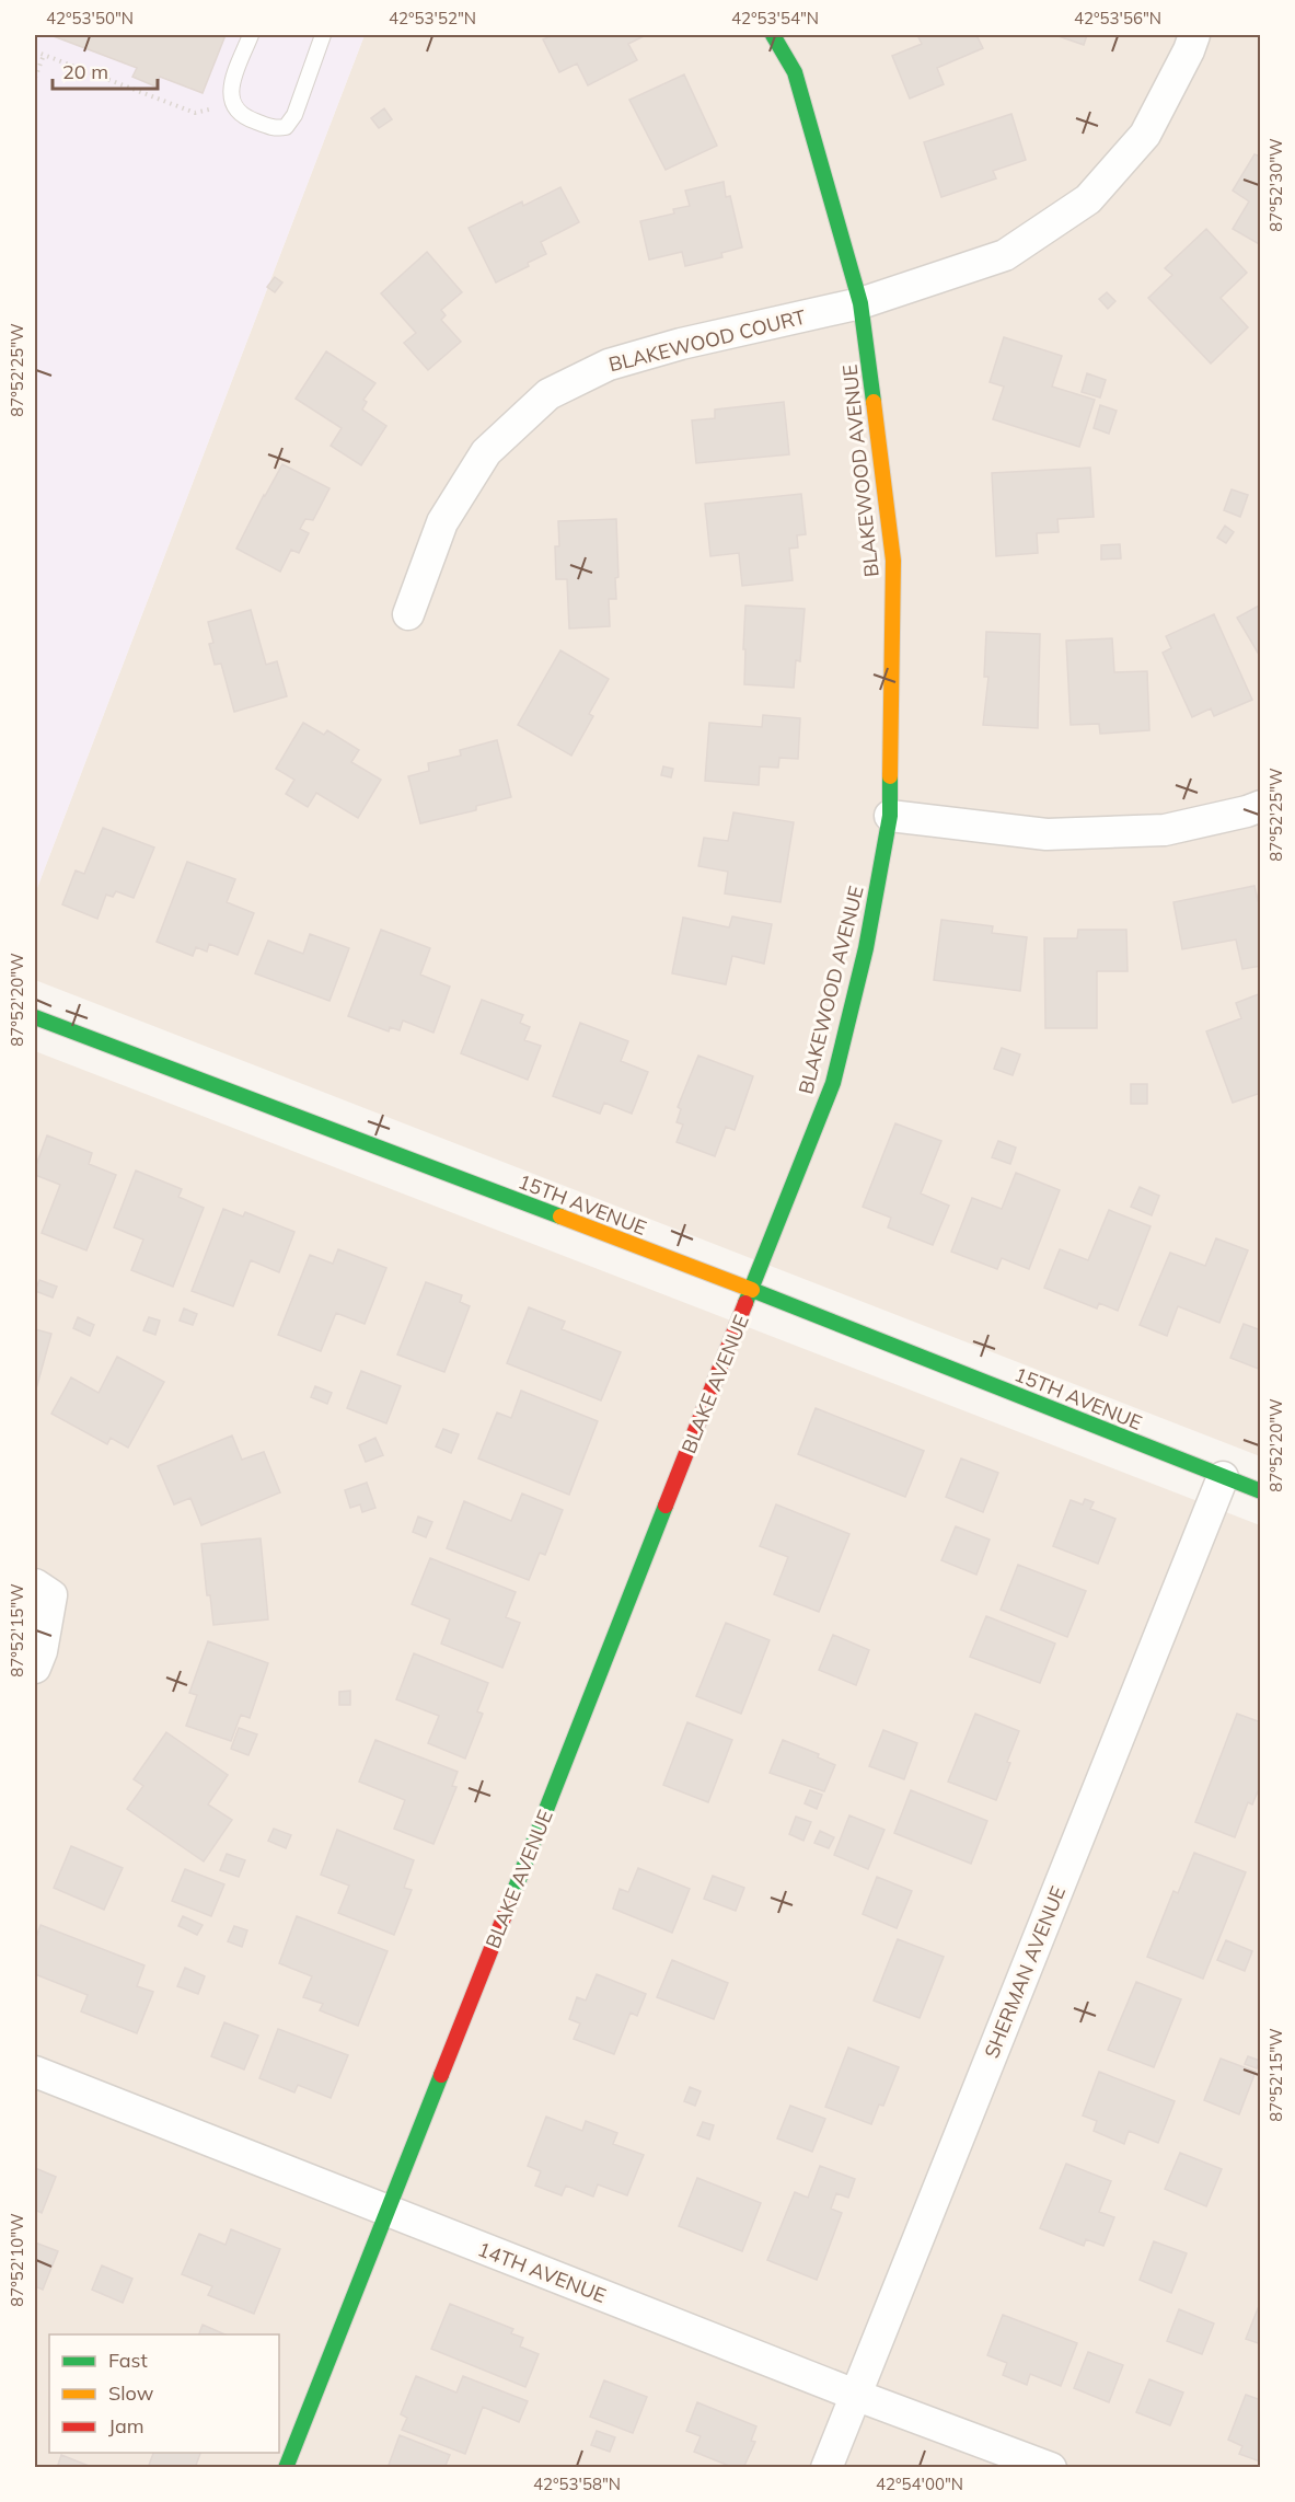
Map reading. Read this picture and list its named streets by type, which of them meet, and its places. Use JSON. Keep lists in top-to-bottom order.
{
  "streets": {
    "street": [
      "BLAKEWOOD COURT",
      "BLAKEWOOD AVENUE",
      "15TH AVENUE",
      "BLAKE AVENUE",
      "SHERMAN AVENUE",
      "14TH AVENUE"
    ]
  },
  "crossings": [
    ["BLAKEWOOD COURT", "BLAKEWOOD AVENUE"],
    ["BLAKEWOOD AVENUE", "15TH AVENUE"],
    ["BLAKEWOOD AVENUE", "BLAKE AVENUE"],
    ["15TH AVENUE", "BLAKE AVENUE"],
    ["15TH AVENUE", "SHERMAN AVENUE"],
    ["BLAKE AVENUE", "14TH AVENUE"],
    ["SHERMAN AVENUE", "14TH AVENUE"]
  ],
  "legend": ["Fast", "Slow", "Jam"],
  "scale_bar": "20 m",
  "coordinates": [
    "42°53'50\"N",
    "42°53'52\"N",
    "42°53'54\"N",
    "42°53'56\"N",
    "87°52'30\"W",
    "87°52'25\"W",
    "87°52'20\"W",
    "87°52'15\"W",
    "87°52'10\"W",
    "42°53'58\"N",
    "42°54'00\"N"
  ]
}
